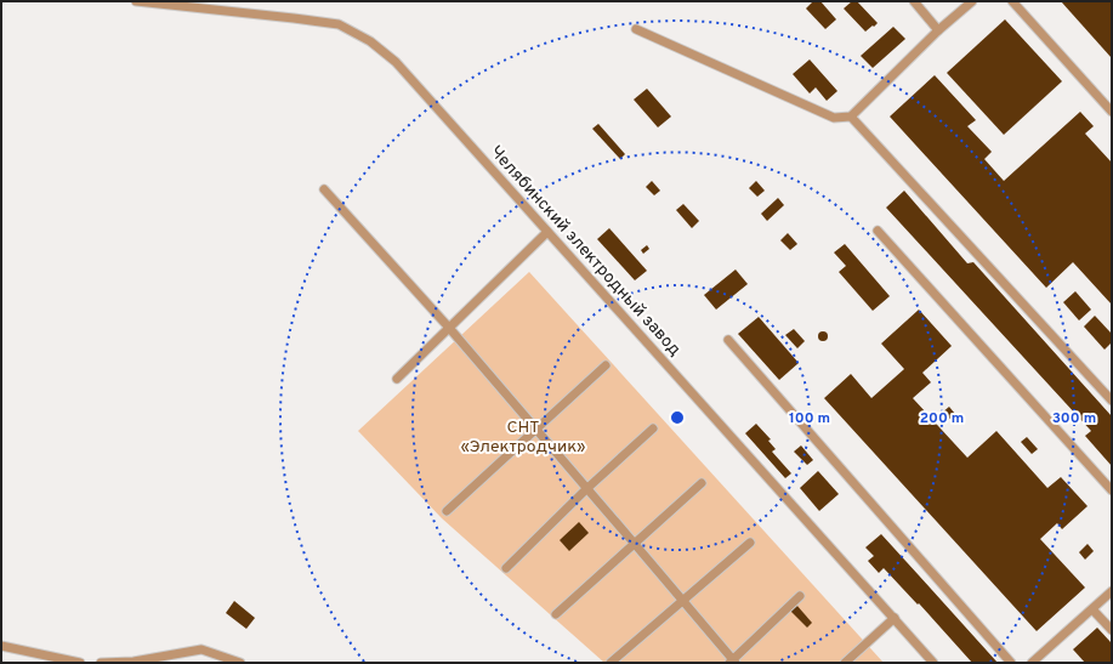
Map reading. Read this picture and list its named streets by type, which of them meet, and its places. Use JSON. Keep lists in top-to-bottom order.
{
  "streets": {
    "street": ["Челябинский электродный завод"]
  },
  "parks": ["СНТ «Электродчик»"],
  "rings": ["100 m", "200 m", "300 m"]
}
